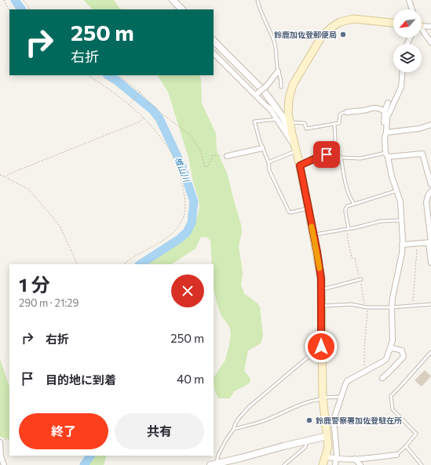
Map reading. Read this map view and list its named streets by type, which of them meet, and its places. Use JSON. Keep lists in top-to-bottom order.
{
  "water": ["椎山川"],
  "places": ["鈴鹿加佐登郵便局", "鈴鹿警察署加佐登駐在所"],
  "north": "bottom left",
  "page": {
    "turn": ["250 m", "右折"],
    "heading": ["1 分", "290 m · 21:29"],
    "list": [
      {
        "name": "右折",
        "value": "250 m"
      },
      {
        "name": "目的地に到着",
        "value": "40 m"
      }
    ],
    "buttons": ["終了", "共有"]
  }
}
